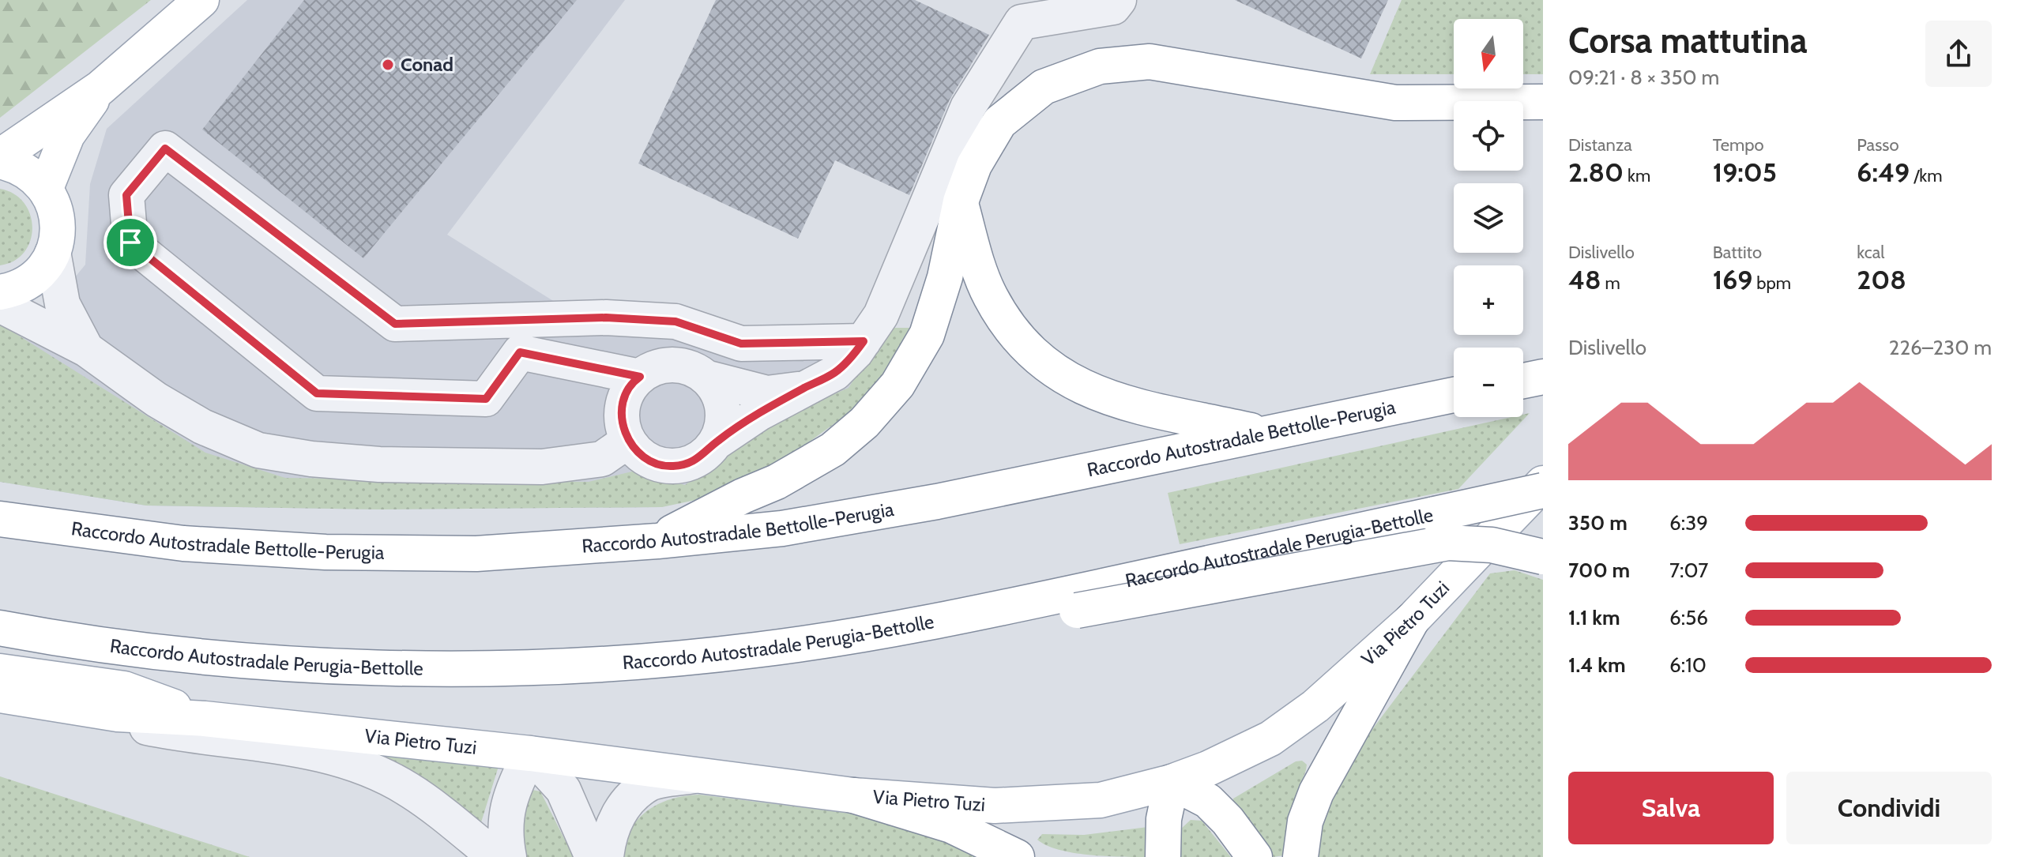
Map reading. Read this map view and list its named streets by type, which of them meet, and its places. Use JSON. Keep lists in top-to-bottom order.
{
  "streets": {
    "main road": ["Raccordo Autostradale Bettolle-Perugia", "Raccordo Autostradale Perugia-Bettolle", "Via Pietro Tuzi"]
  },
  "places": ["Conad"],
  "north": "bottom",
  "page": {
    "heading": ["Corsa mattutina", "09:21 · 8 × 350 m"],
    "map_buttons": ["+", "−"],
    "stats": [
      ["Distanza", "2.80 km"],
      ["Tempo", "19:05"],
      ["Passo", "6:49 /km"],
      ["Dislivello", "48 m"],
      ["Battito", "169 bpm"],
      ["kcal", "208"]
    ],
    "chart": ["Dislivello", "226–230 m"],
    "list": [
      {
        "name": "350 m",
        "note": "6:39"
      },
      {
        "name": "700 m",
        "note": "7:07"
      },
      {
        "name": "1.1 km",
        "note": "6:56"
      },
      {
        "name": "1.4 km",
        "note": "6:10"
      }
    ],
    "buttons": ["Salva", "Condividi"]
  }
}
